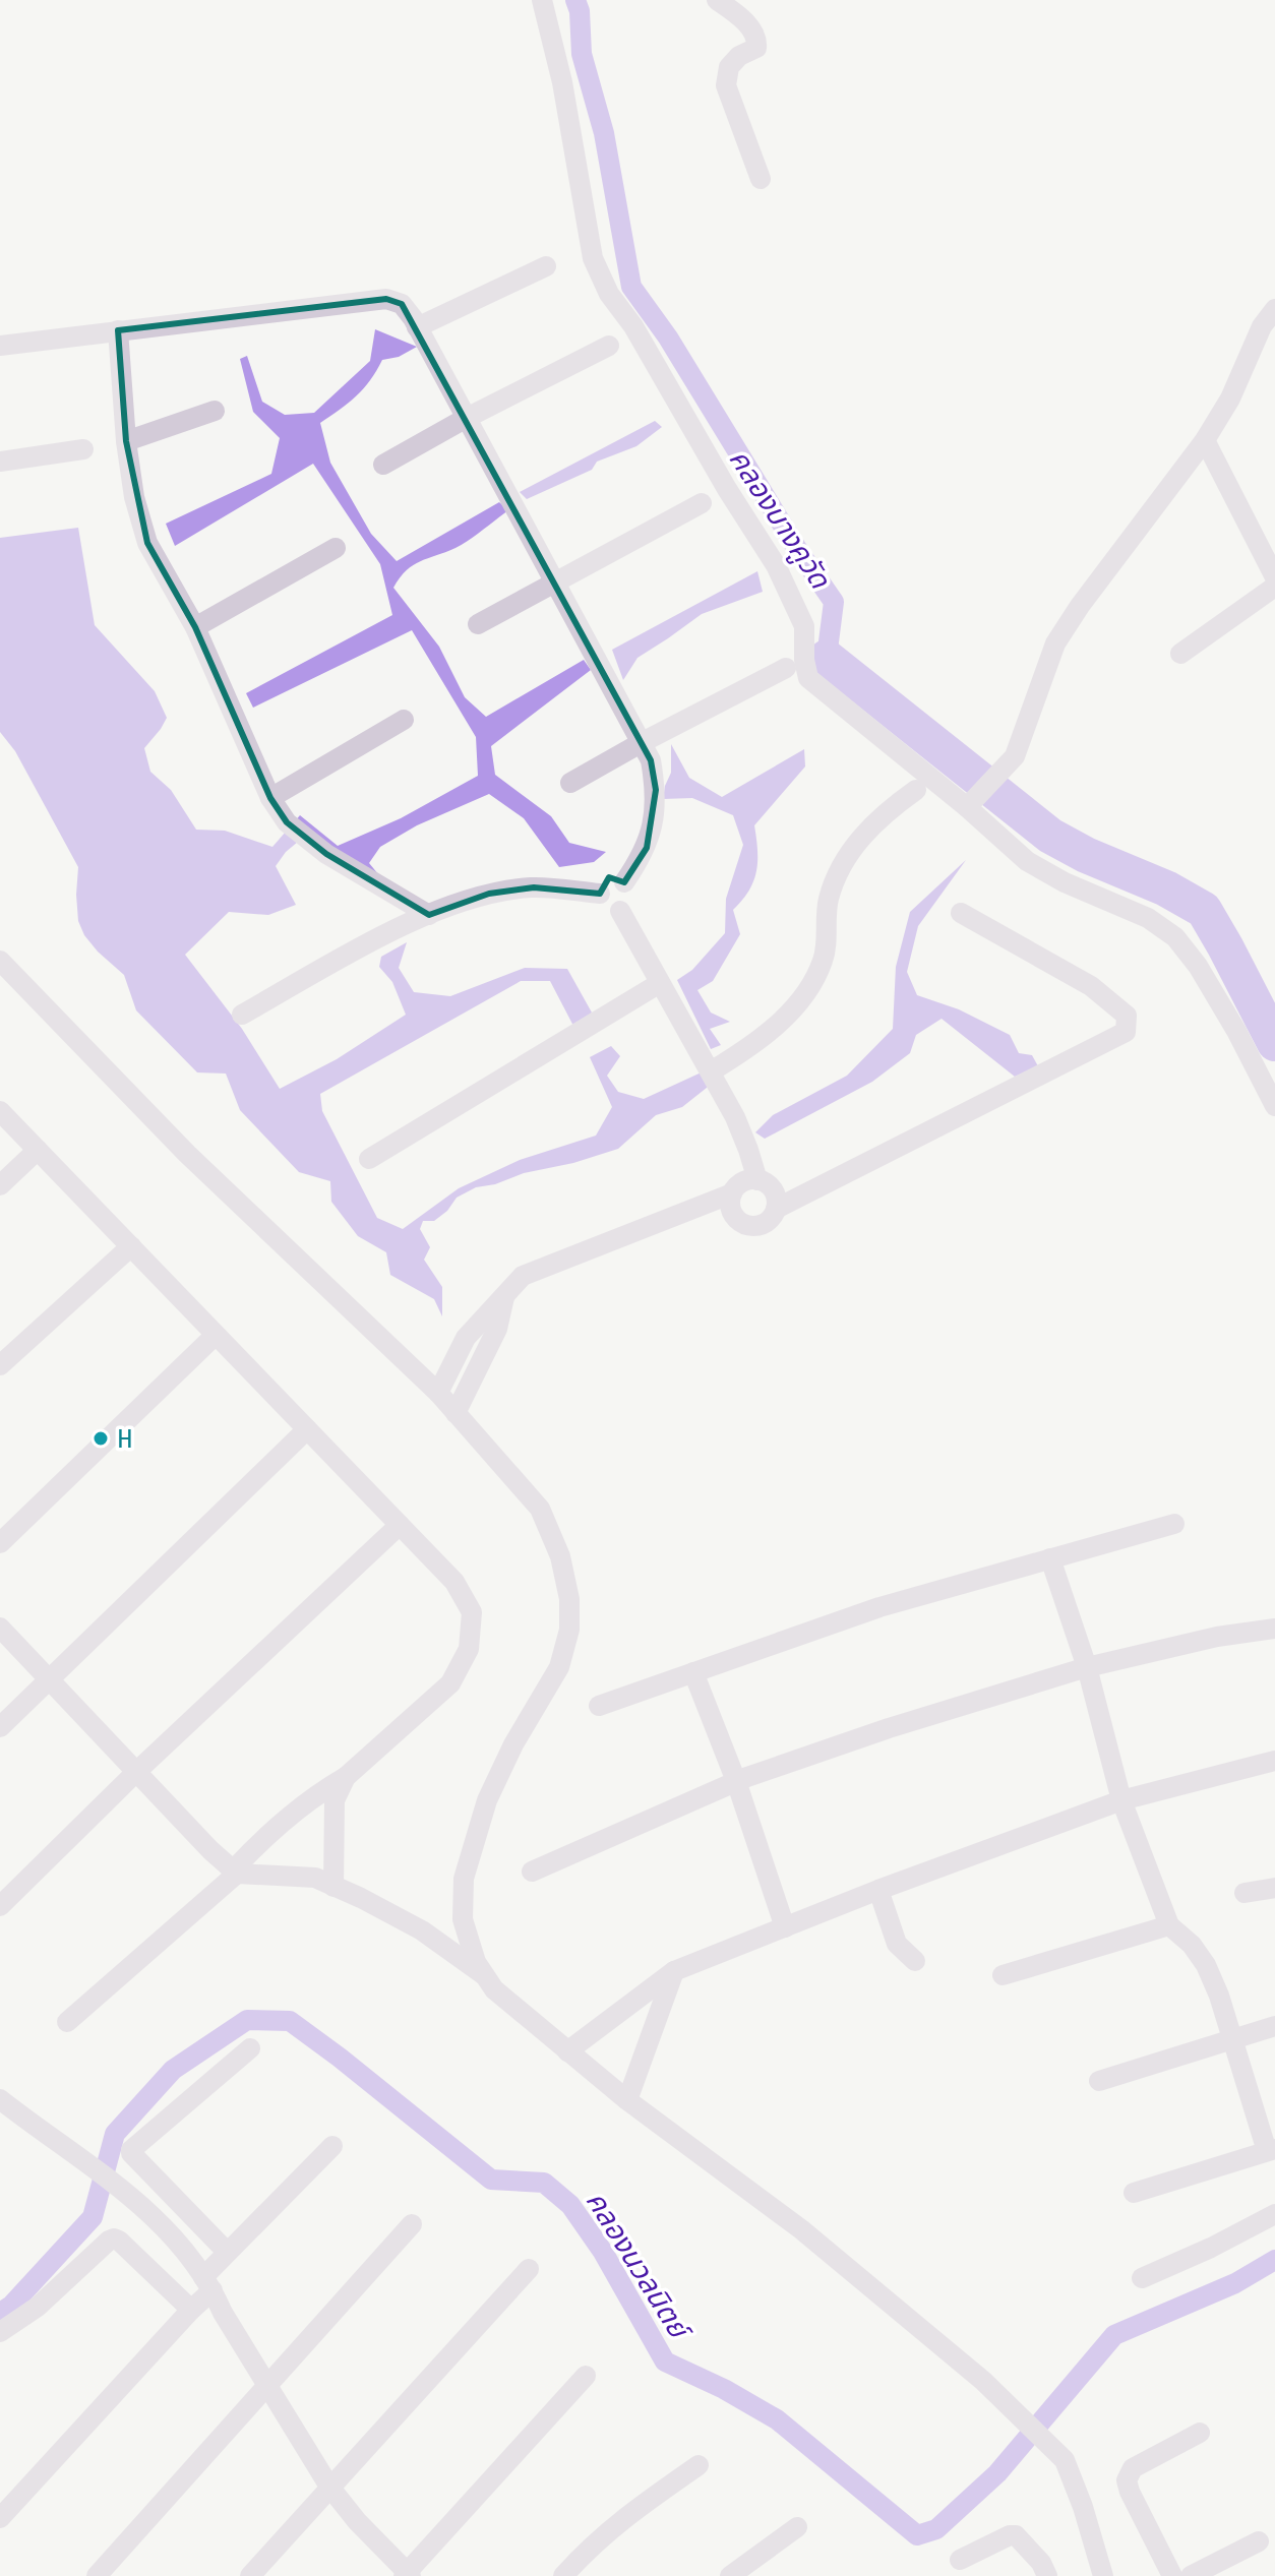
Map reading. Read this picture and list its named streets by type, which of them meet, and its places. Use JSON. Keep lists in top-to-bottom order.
{
  "water": ["คลองบางคูวัด", "คลองนวลนิตย์"],
  "places": ["H"]
}
